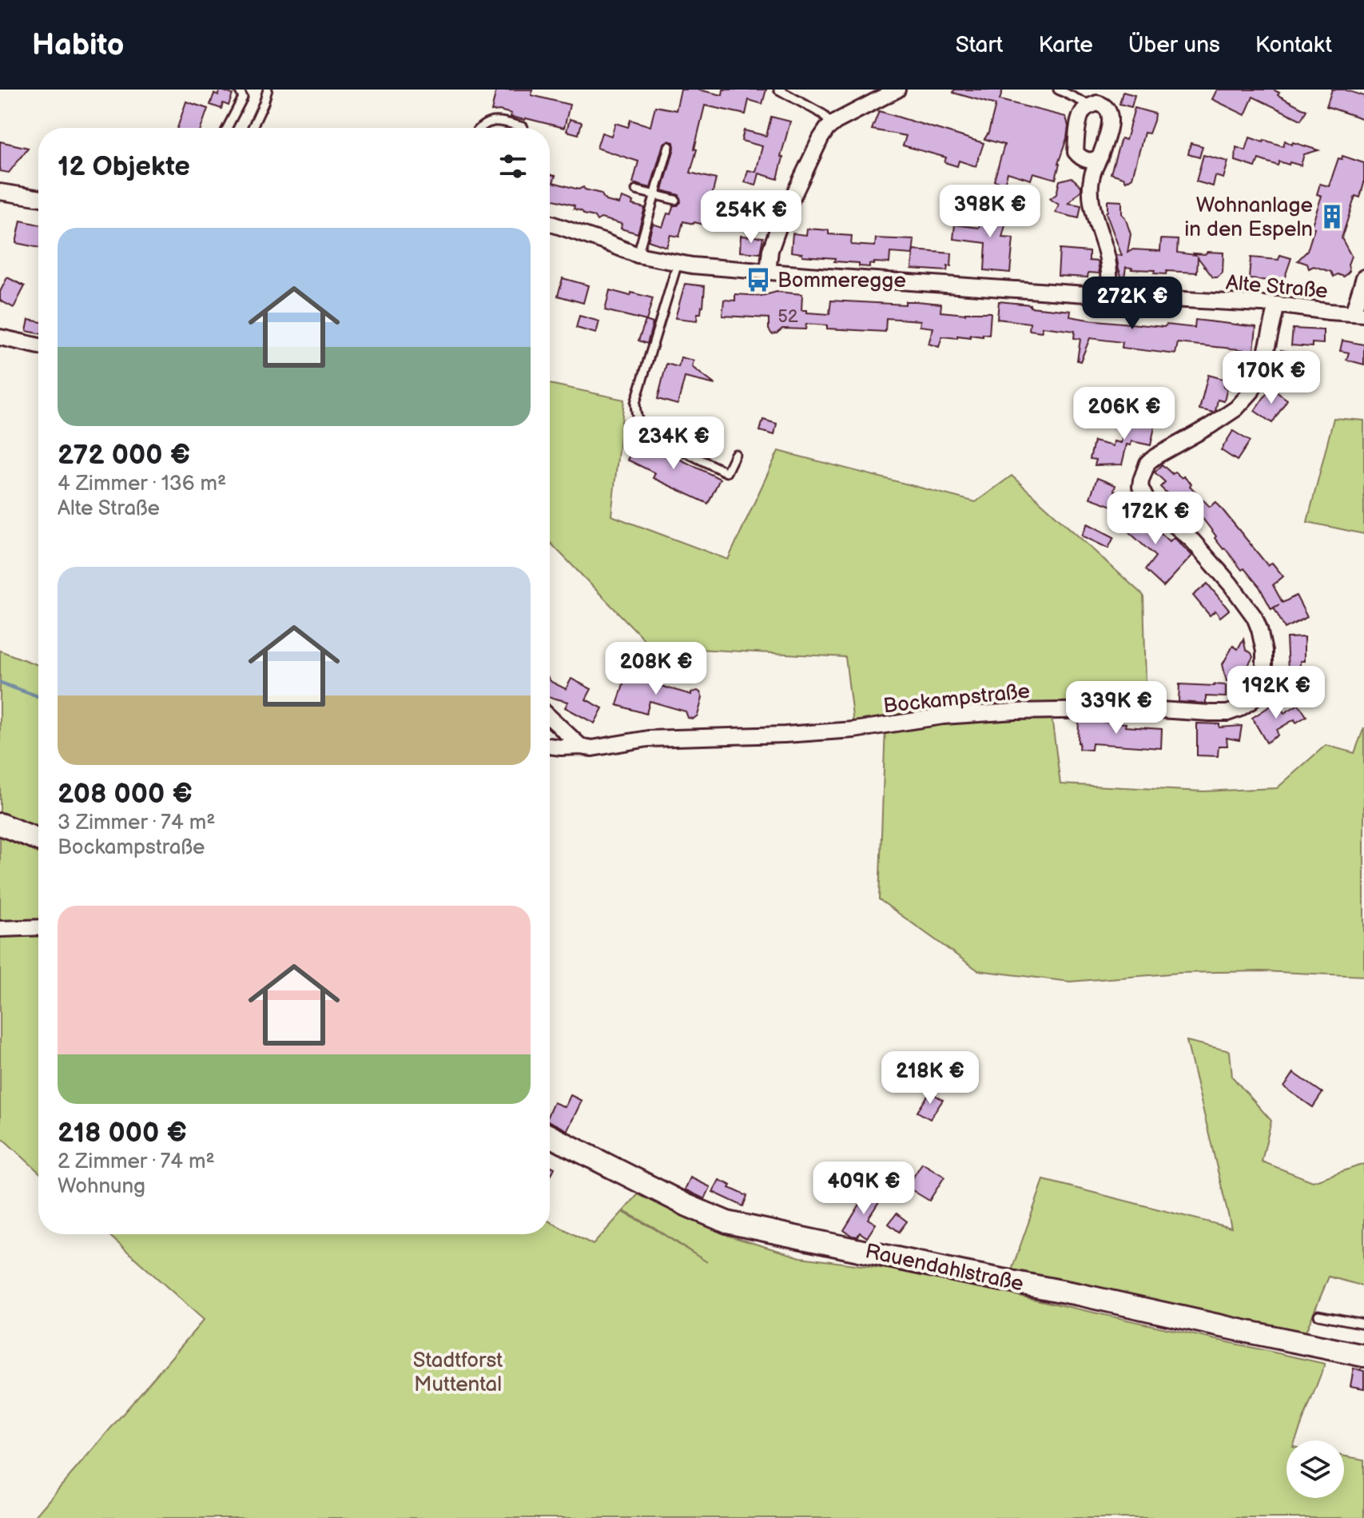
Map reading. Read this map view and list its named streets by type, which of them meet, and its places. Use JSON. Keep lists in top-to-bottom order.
{
  "streets": {
    "street": ["Alte Straße", "Bockampstraße", "Rauendahlstraße"]
  },
  "crossings": [
    ["Alte Straße", "Bockampstraße"]
  ],
  "parks": ["Stadtforst Muttental"],
  "places": {
    "building": ["Wohnanlage in den Espeln"],
    "bus stop": ["Bommeregge"]
  },
  "house_numbers": ["52"],
  "page": {
    "header": "Habito",
    "nav": [
      "Start",
      "Karte",
      "Über uns",
      "Kontakt"
    ],
    "heading": "12 Objekte",
    "price": [
      "398K €",
      "254K €",
      "272K €",
      "170K €",
      "206K €",
      "234K €",
      "172K €",
      "208K €",
      "192K €",
      "339K €",
      "218K €",
      "409K €"
    ],
    "list": [
      {
        "name": "272 000 €",
        "note": "4 Zimmer · 136 m² · Alte Straße"
      },
      {
        "name": "208 000 €",
        "note": "3 Zimmer · 74 m² · Bockampstraße"
      },
      {
        "name": "218 000 €",
        "note": "2 Zimmer · 74 m² · Wohnung"
      }
    ]
  }
}
